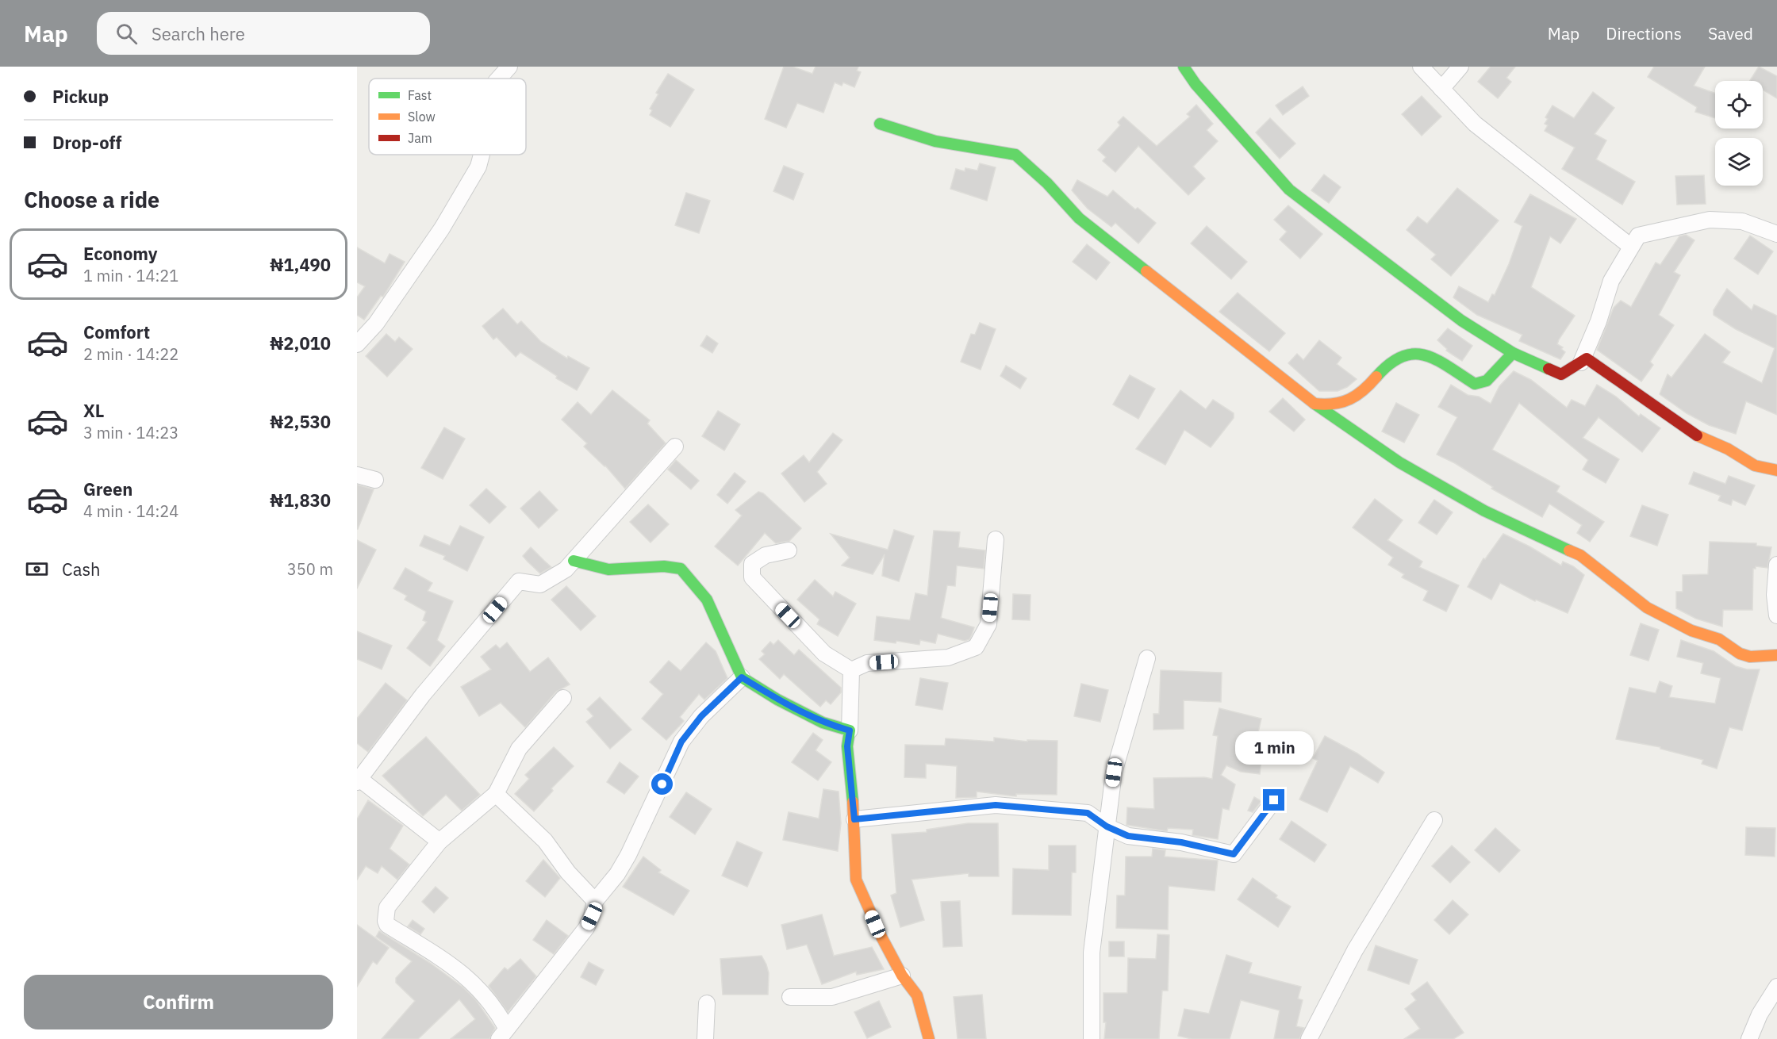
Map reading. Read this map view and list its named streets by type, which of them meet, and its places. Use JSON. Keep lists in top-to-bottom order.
{
  "legend": ["Fast", "Slow", "Jam"],
  "page": {
    "header": "Map",
    "search": "Search here",
    "nav": ["Map", "Directions", "Saved"],
    "banner": ["Pickup", "Drop-off"],
    "heading": "Choose a ride",
    "list": [
      {
        "name": "Economy",
        "note": "1 min · 14:21",
        "value": "₦1,490"
      },
      {
        "name": "Comfort",
        "note": "2 min · 14:22",
        "value": "₦2,010"
      },
      {
        "name": "XL",
        "note": "3 min · 14:23",
        "value": "₦2,530"
      },
      {
        "name": "Green",
        "note": "4 min · 14:24",
        "value": "₦1,830"
      }
    ],
    "pay": ["Cash", "350 m"],
    "bubble": "1 min",
    "buttons": "Confirm"
  }
}
